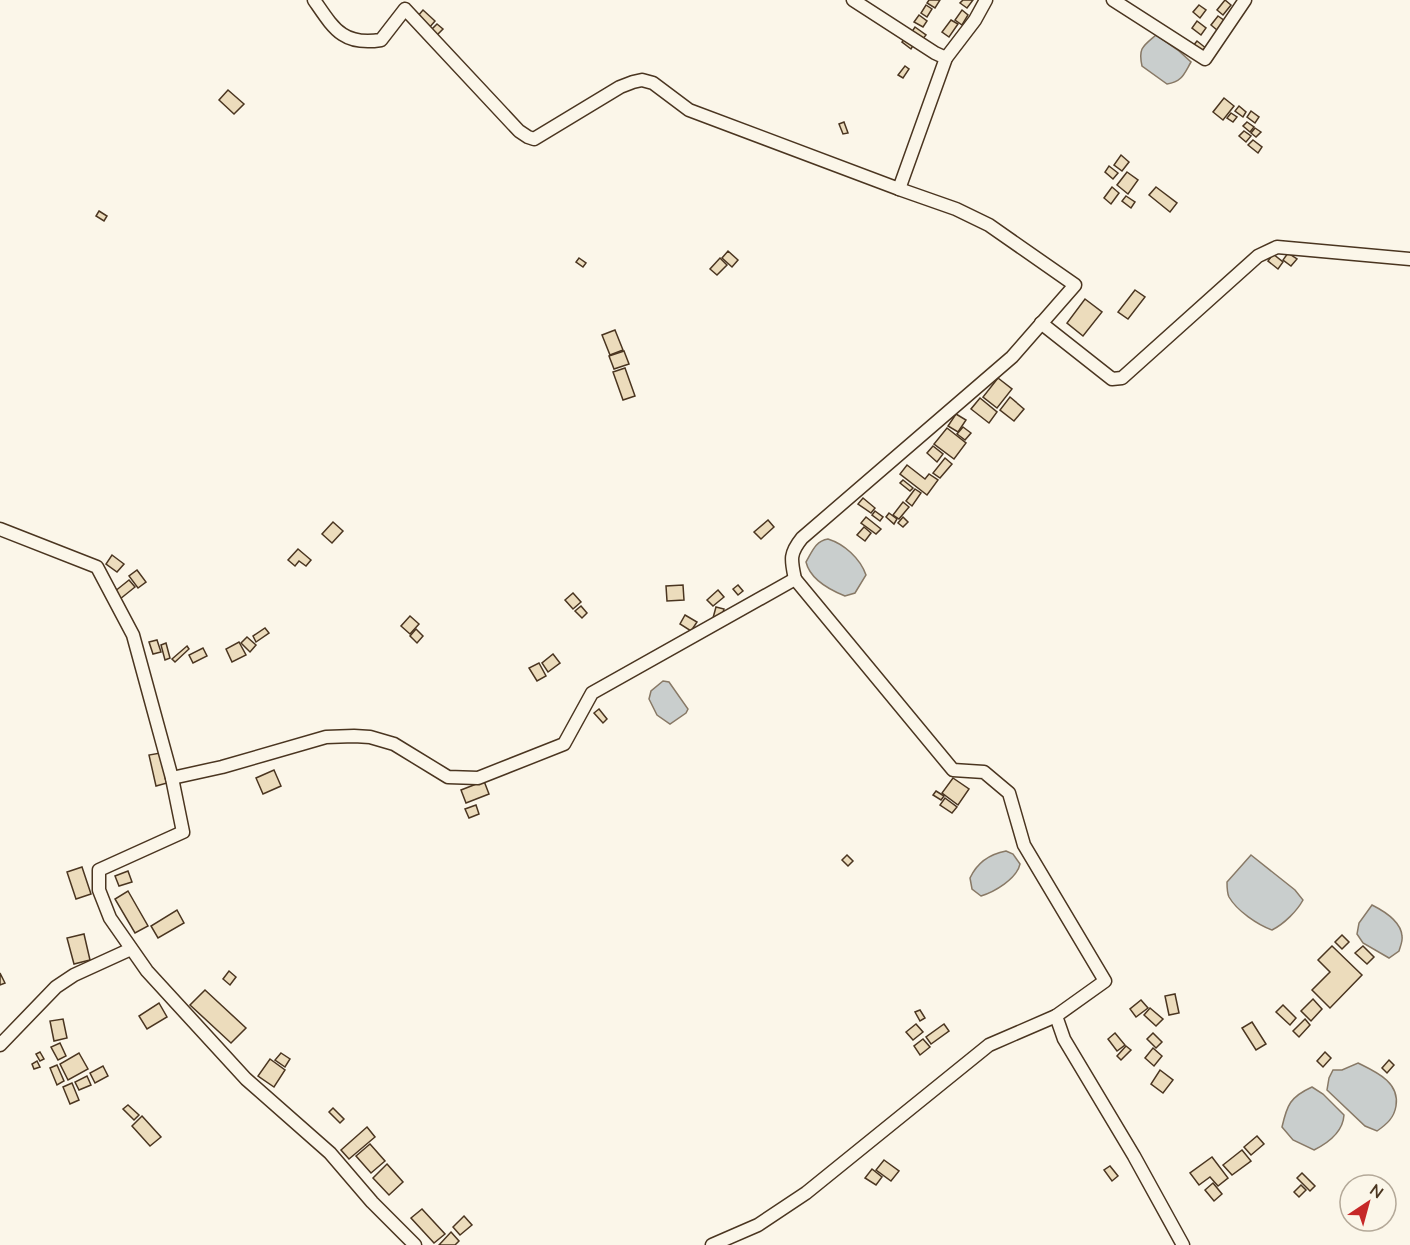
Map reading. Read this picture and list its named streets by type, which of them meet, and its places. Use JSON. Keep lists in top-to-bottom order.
{
  "north": "top right"
}
